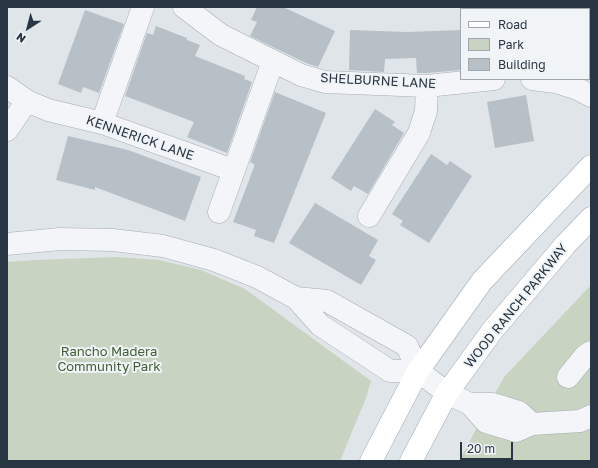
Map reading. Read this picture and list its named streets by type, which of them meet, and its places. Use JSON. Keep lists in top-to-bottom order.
{
  "streets": {
    "main road": ["WOOD RANCH PARKWAY"],
    "street": ["SHELBURNE LANE", "KENNERICK LANE"]
  },
  "parks": ["Rancho Madera Community Park"],
  "legend": ["Road", "Park", "Building"],
  "scale_bar": "20 m",
  "north": "bottom left"
}
